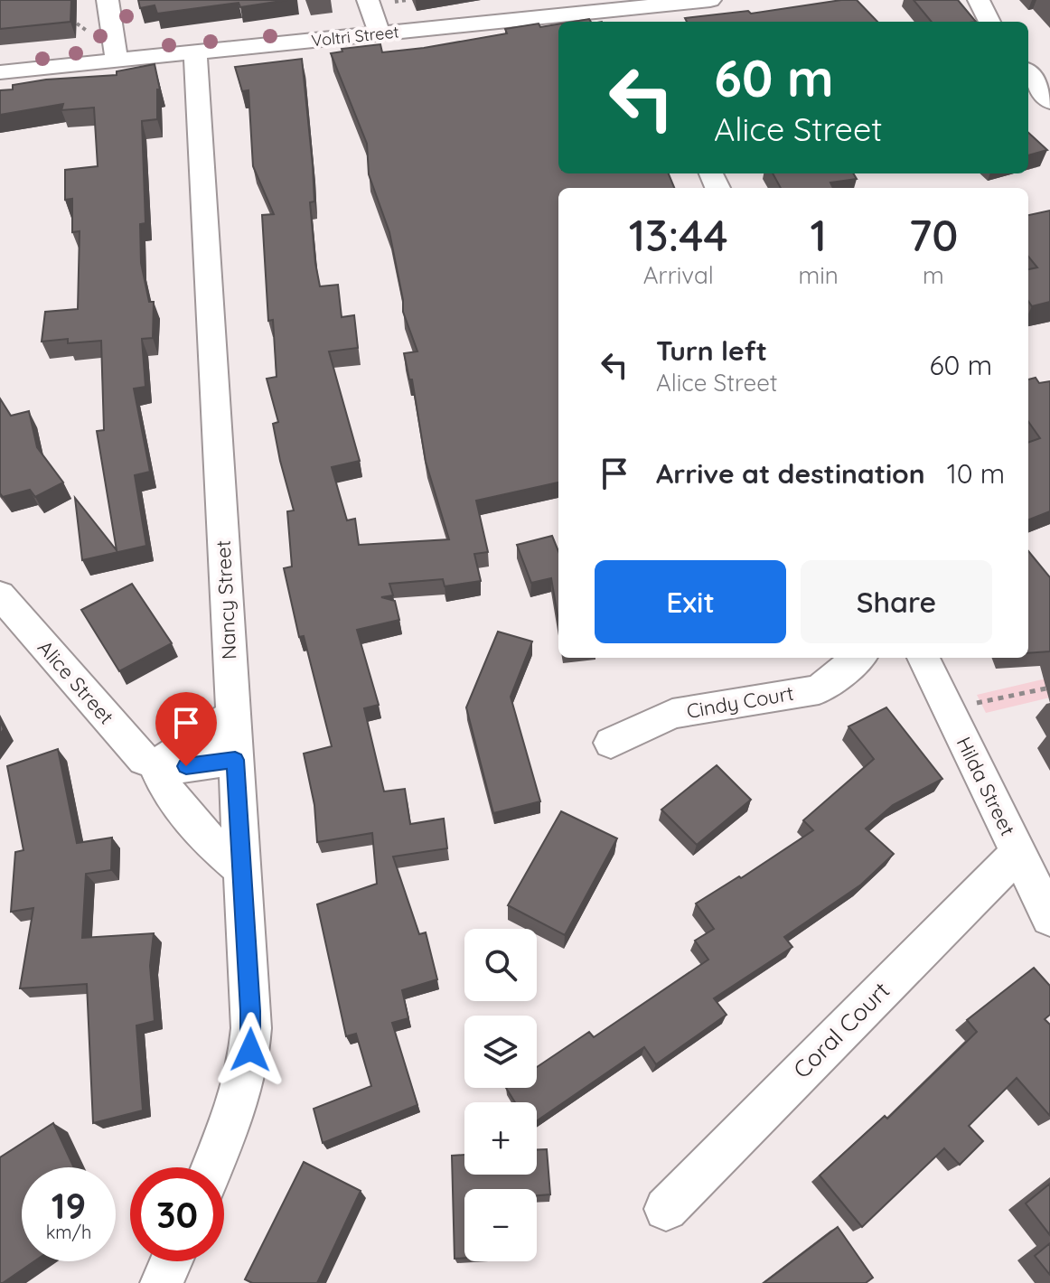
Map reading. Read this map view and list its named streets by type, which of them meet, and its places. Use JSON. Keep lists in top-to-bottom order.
{
  "streets": {
    "street": [
      "Voltri Street",
      "Nancy Street",
      "Alice Street",
      "Cindy Court",
      "Hilda Street",
      "Coral Court"
    ]
  },
  "crossings": [
    ["Voltri Street", "Nancy Street"],
    ["Nancy Street", "Alice Street"],
    ["Hilda Street", "Coral Court"]
  ],
  "page": {
    "turn": ["60 m", "Alice Street"],
    "eta": [
      "13:44",
      "Arrival",
      "1",
      "min",
      "70",
      "m"
    ],
    "list": [
      {
        "name": "Turn left",
        "note": "Alice Street",
        "value": "60 m"
      },
      {
        "name": "Arrive at destination",
        "value": "10 m"
      }
    ],
    "buttons": ["Exit", "Share"],
    "map_buttons": ["+", "−"],
    "speed": "19 km/h",
    "limit": "30"
  }
}
